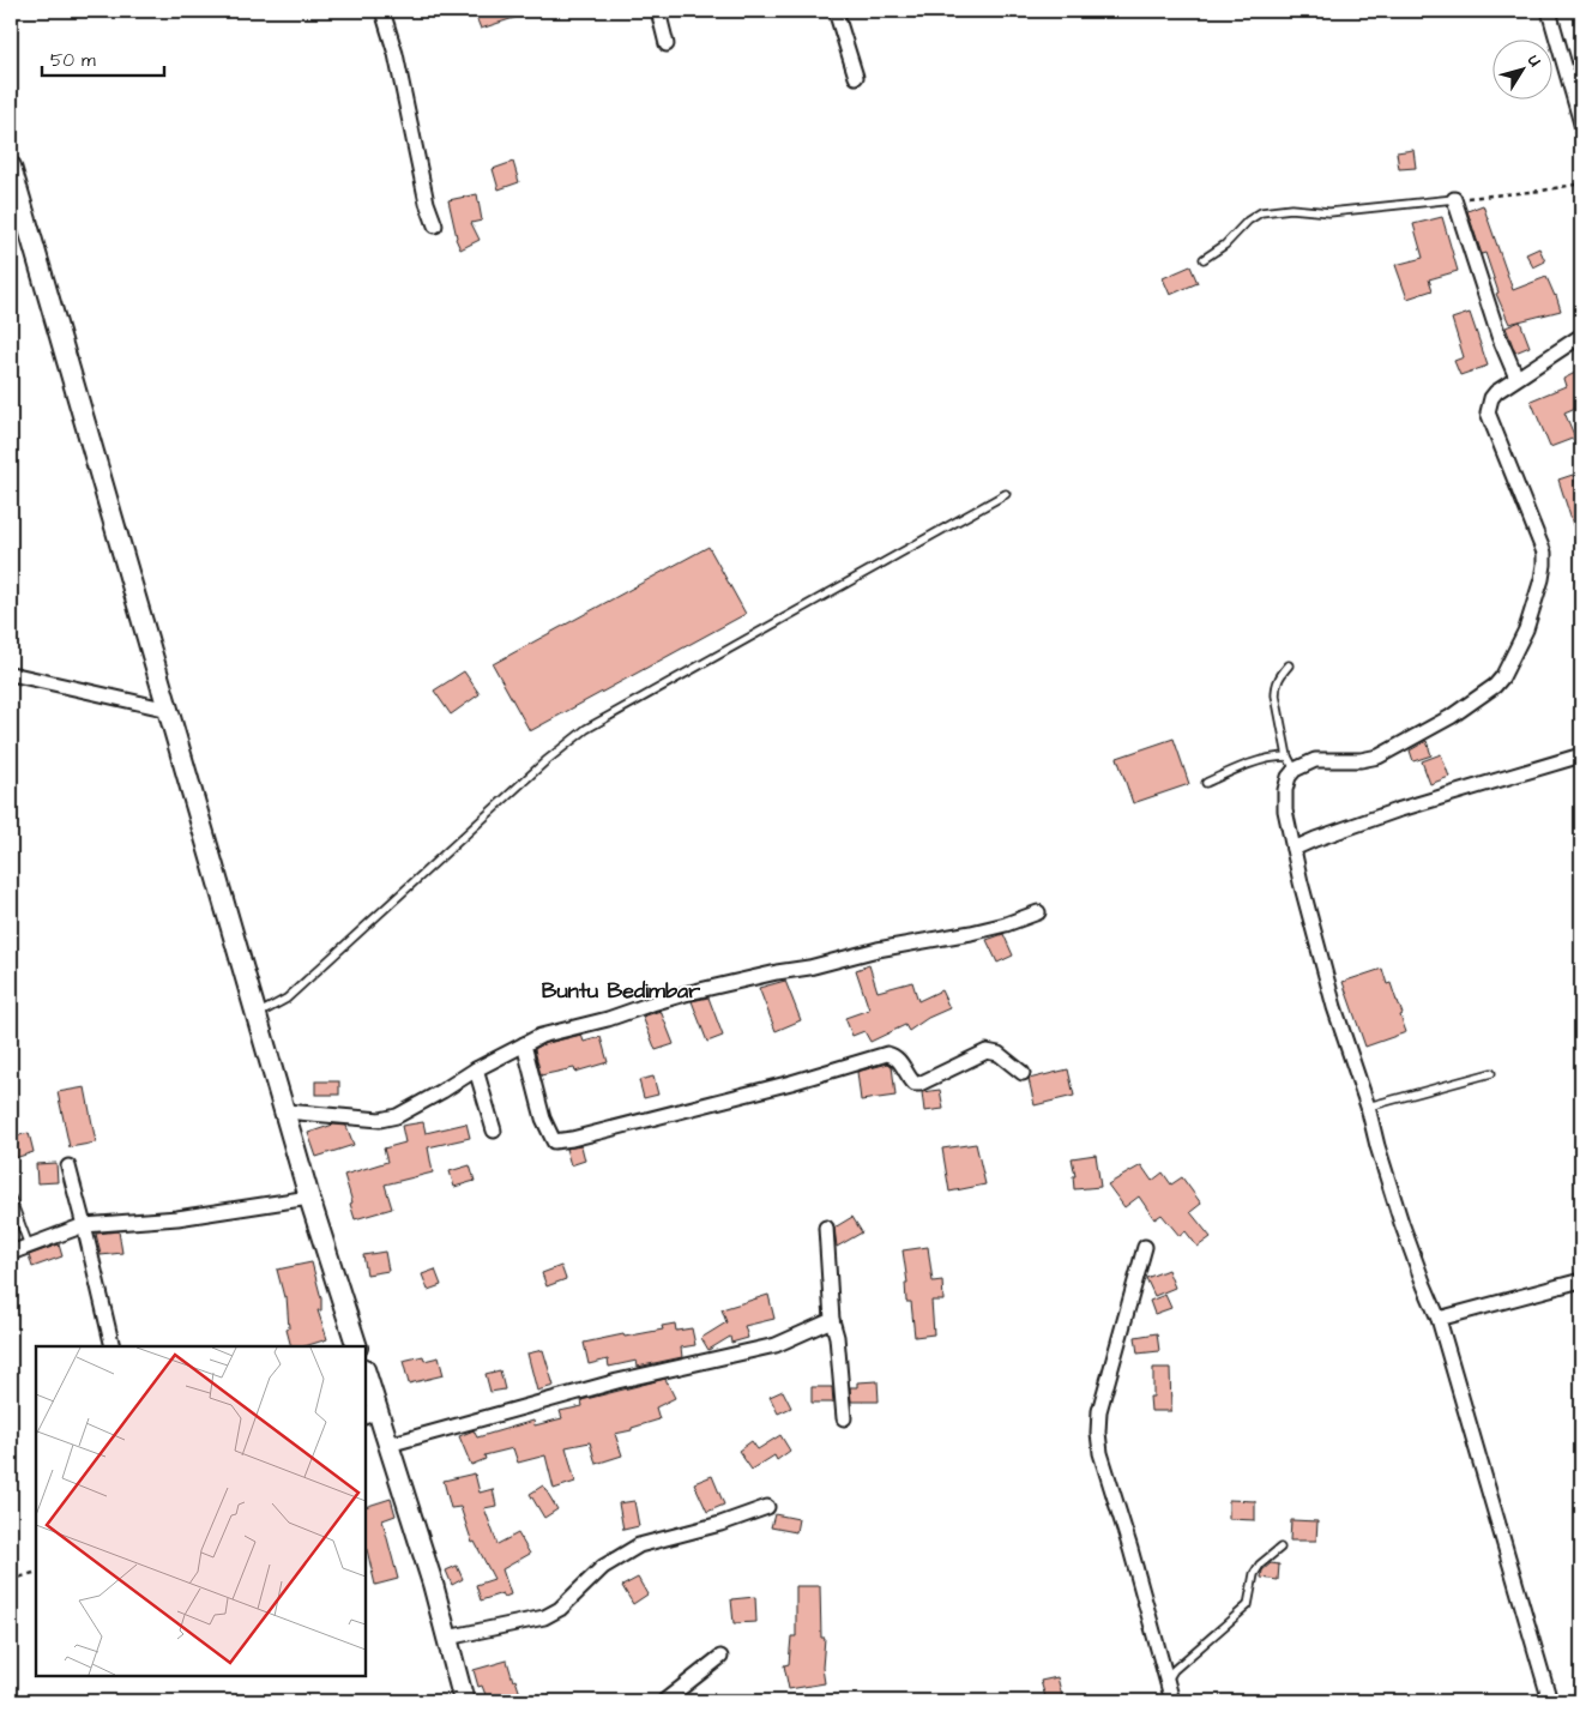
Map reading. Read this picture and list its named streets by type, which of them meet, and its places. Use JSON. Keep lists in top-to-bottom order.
{
  "districts": ["Buntu Bedimbar"],
  "scale_bar": "50 m",
  "north": "top right"
}
